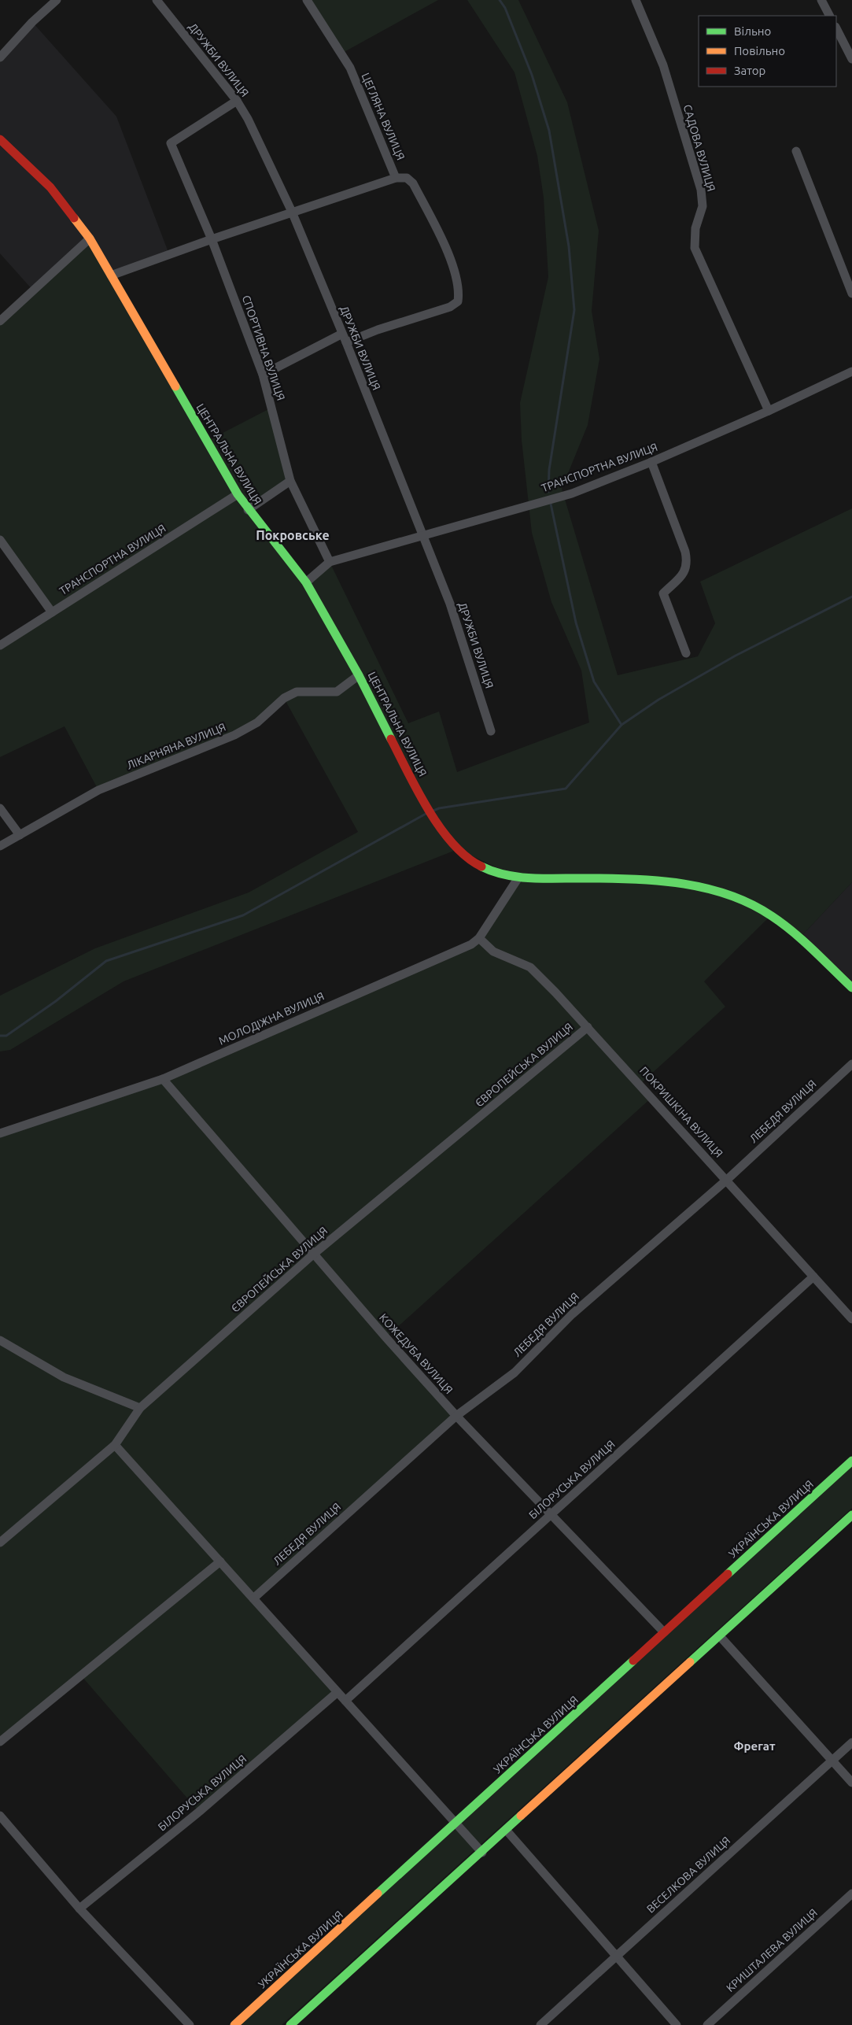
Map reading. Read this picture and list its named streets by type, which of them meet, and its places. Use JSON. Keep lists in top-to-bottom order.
{
  "streets": {
    "street": [
      "ДРУЖБИ ВУЛИЦЯ",
      "ЦЕГЛЯНА ВУЛИЦЯ",
      "САДОВА ВУЛИЦЯ",
      "СПОРТИВНА ВУЛИЦЯ",
      "ЦЕНТРАЛЬНА ВУЛИЦЯ",
      "ТРАНСПОРТНА ВУЛИЦЯ",
      "ЛІКАРНЯНА ВУЛИЦЯ",
      "МОЛОДІЖНА ВУЛИЦЯ",
      "ЄВРОПЕЙСЬКА ВУЛИЦЯ",
      "ЛЕБЕДЯ ВУЛИЦЯ",
      "ПОКРИШКІНА ВУЛИЦЯ",
      "КОЖЕДУБА ВУЛИЦЯ",
      "БІЛОРУСЬКА ВУЛИЦЯ",
      "УКРАЇНСЬКА ВУЛИЦЯ",
      "ВЕСЕЛКОВА ВУЛИЦЯ",
      "КРИШТАЛЕВА ВУЛИЦЯ"
    ]
  },
  "crossings": [
    ["ДРУЖБИ ВУЛИЦЯ", "ЦЕГЛЯНА ВУЛИЦЯ"],
    ["ДРУЖБИ ВУЛИЦЯ", "СПОРТИВНА ВУЛИЦЯ"],
    ["ДРУЖБИ ВУЛИЦЯ", "ТРАНСПОРТНА ВУЛИЦЯ"],
    ["САДОВА ВУЛИЦЯ", "ТРАНСПОРТНА ВУЛИЦЯ"],
    ["СПОРТИВНА ВУЛИЦЯ", "ТРАНСПОРТНА ВУЛИЦЯ"],
    ["ЦЕНТРАЛЬНА ВУЛИЦЯ", "ТРАНСПОРТНА ВУЛИЦЯ"],
    ["ЦЕНТРАЛЬНА ВУЛИЦЯ", "ЛІКАРНЯНА ВУЛИЦЯ"],
    ["ЦЕНТРАЛЬНА ВУЛИЦЯ", "МОЛОДІЖНА ВУЛИЦЯ"],
    ["МОЛОДІЖНА ВУЛИЦЯ", "ПОКРИШКІНА ВУЛИЦЯ"],
    ["МОЛОДІЖНА ВУЛИЦЯ", "КОЖЕДУБА ВУЛИЦЯ"],
    ["ЄВРОПЕЙСЬКА ВУЛИЦЯ", "ПОКРИШКІНА ВУЛИЦЯ"],
    ["ЄВРОПЕЙСЬКА ВУЛИЦЯ", "КОЖЕДУБА ВУЛИЦЯ"],
    ["ЛЕБЕДЯ ВУЛИЦЯ", "ПОКРИШКІНА ВУЛИЦЯ"],
    ["ЛЕБЕДЯ ВУЛИЦЯ", "КОЖЕДУБА ВУЛИЦЯ"],
    ["ПОКРИШКІНА ВУЛИЦЯ", "БІЛОРУСЬКА ВУЛИЦЯ"],
    ["КОЖЕДУБА ВУЛИЦЯ", "БІЛОРУСЬКА ВУЛИЦЯ"],
    ["КОЖЕДУБА ВУЛИЦЯ", "УКРАЇНСЬКА ВУЛИЦЯ"]
  ],
  "districts": ["Покровське", "Фрегат"],
  "legend": ["Вільно", "Повільно", "Затор"]
}
